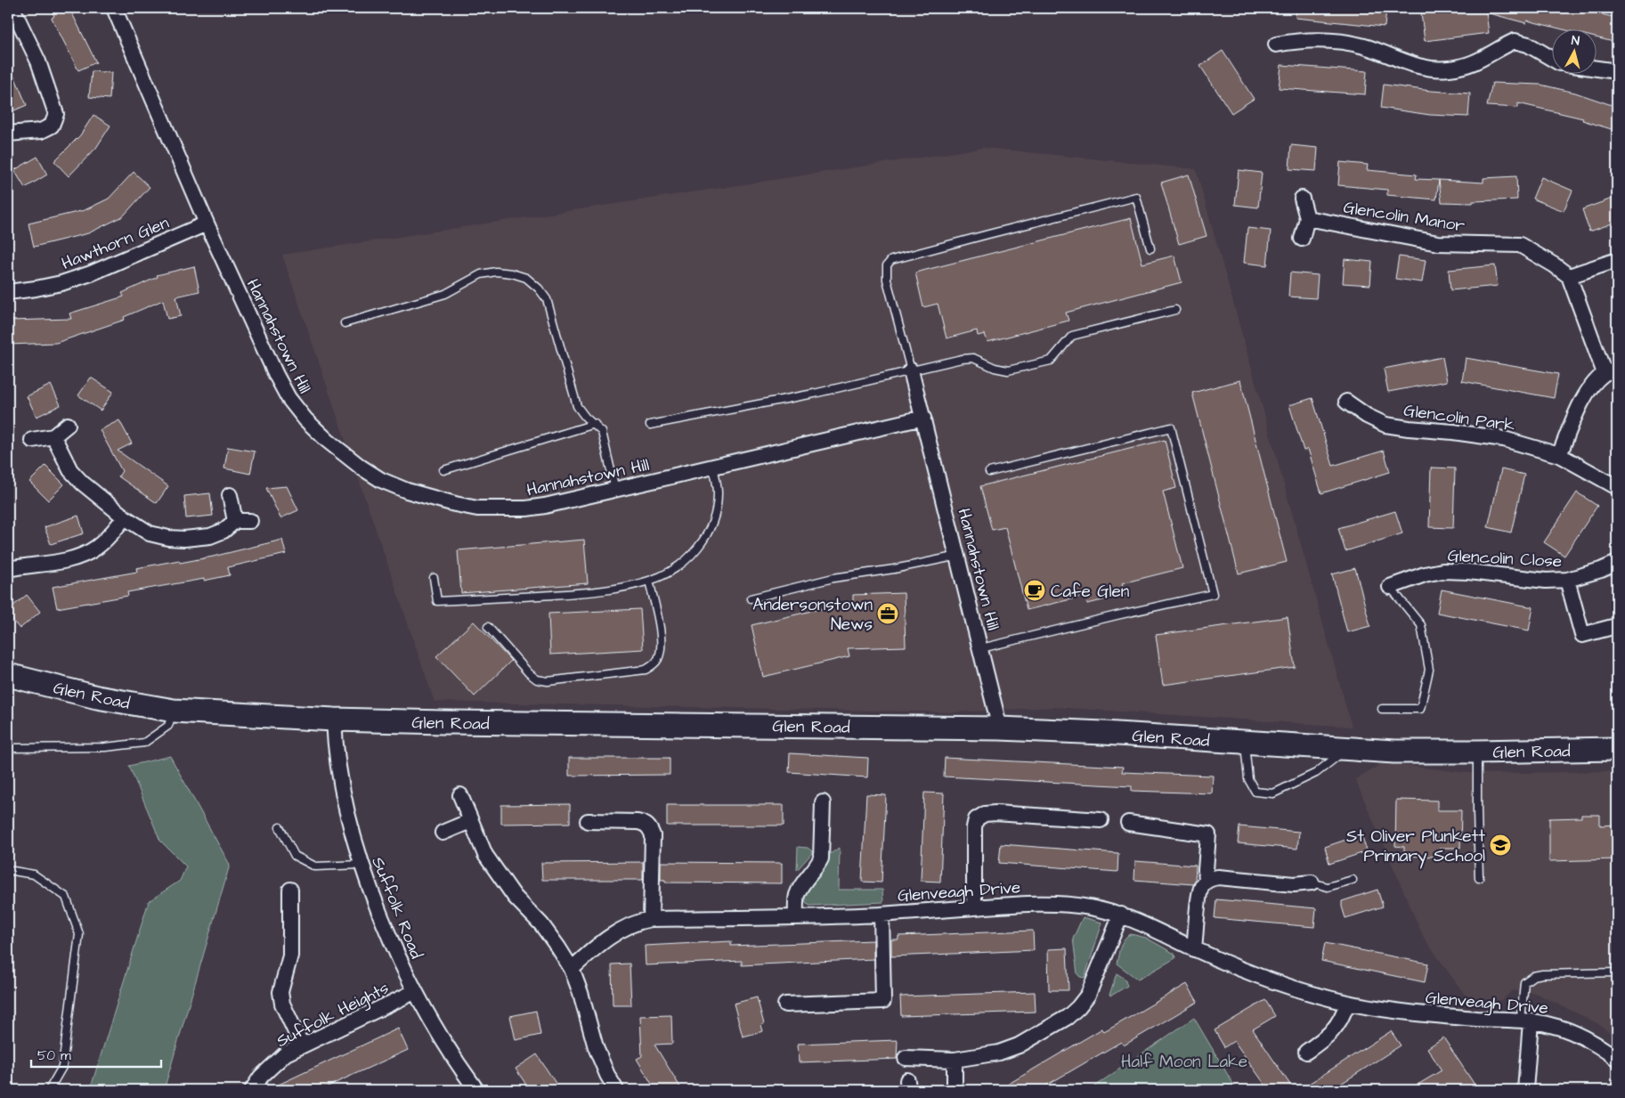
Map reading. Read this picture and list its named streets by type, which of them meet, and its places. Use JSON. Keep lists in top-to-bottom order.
{
  "streets": {
    "main road": ["Glen Road"],
    "street": [
      "Glencolin Manor",
      "Hawthorn Glen",
      "Hannahstown Hill",
      "Glencolin Park",
      "Glencolin Close",
      "Glenveagh Drive",
      "Suffolk Road",
      "Suffolk Heights"
    ]
  },
  "crossings": [
    ["Hawthorn Glen", "Hannahstown Hill"],
    ["Hannahstown Hill", "Glen Road"],
    ["Glen Road", "Suffolk Road"],
    ["Suffolk Road", "Suffolk Heights"]
  ],
  "parks": ["Half Moon Lake"],
  "places": {
    "cafe": ["Cafe Glen"],
    "office": ["Andersonstown News"],
    "school or university": ["St Oliver Plunkett Primary School"]
  },
  "scale_bar": "50 m",
  "north": "top"
}
